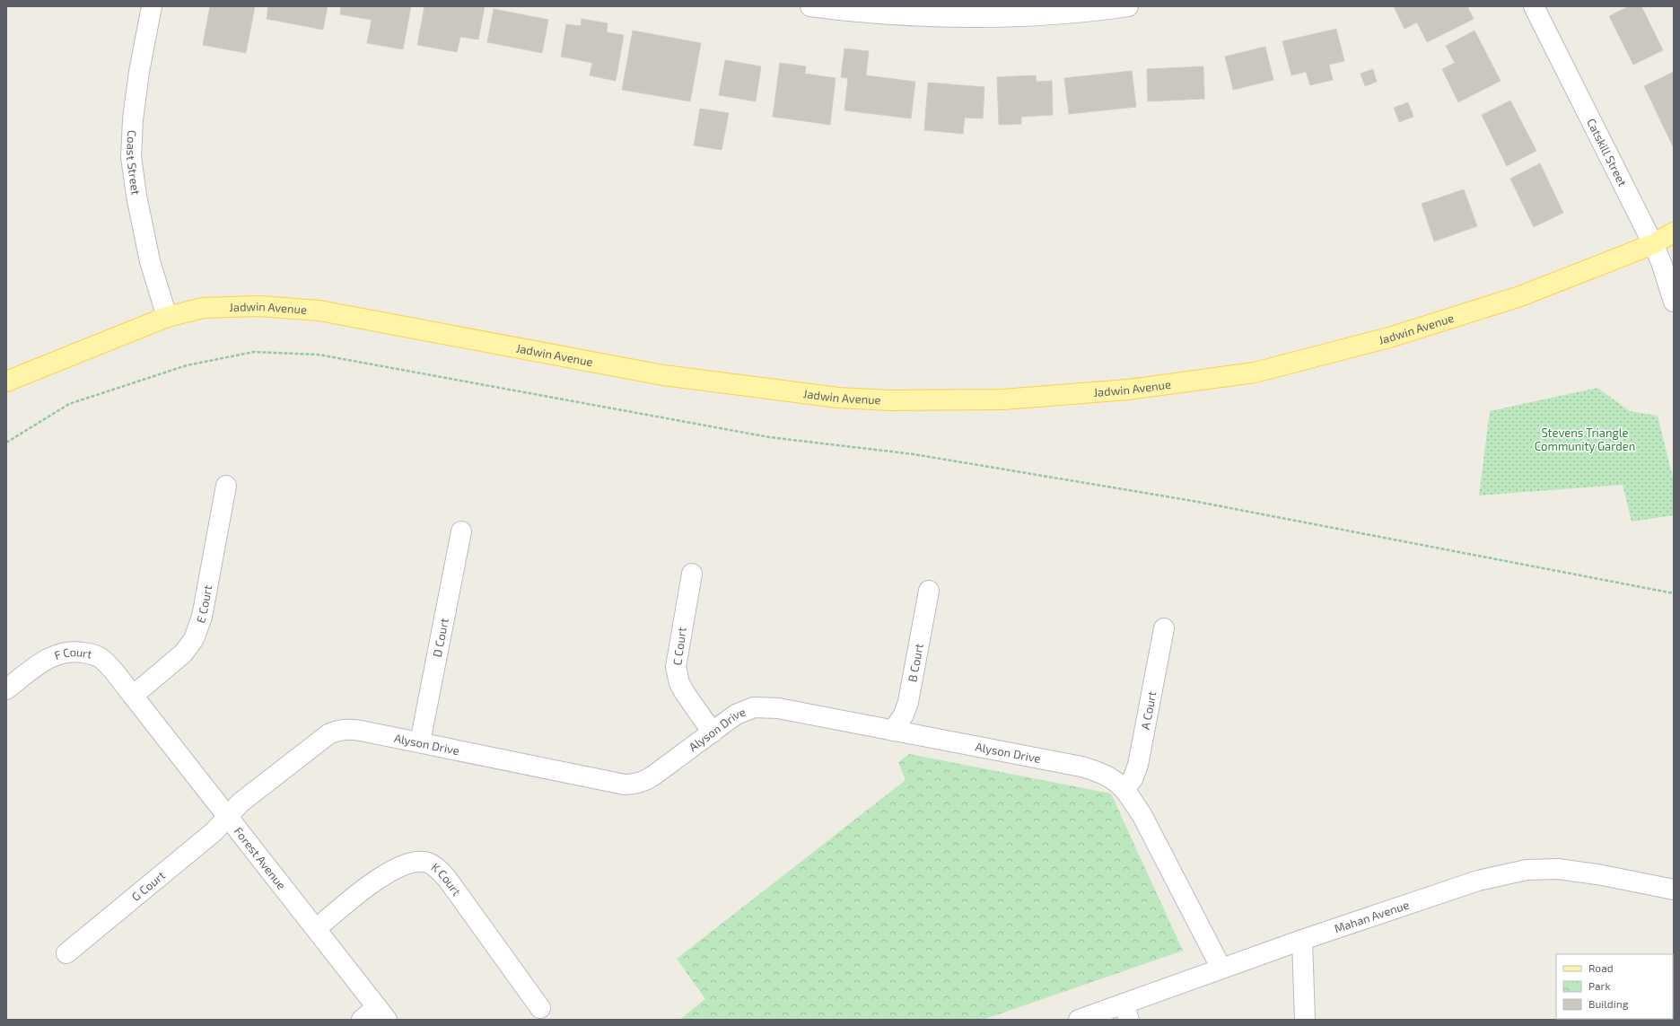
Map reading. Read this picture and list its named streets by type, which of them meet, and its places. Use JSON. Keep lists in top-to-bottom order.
{
  "streets": {
    "main road": ["Jadwin Avenue"],
    "street": [
      "Catskill Street",
      "Coast Street",
      "E Court",
      "D Court",
      "C Court",
      "F Court",
      "B Court",
      "A Court",
      "Alyson Drive",
      "Forest Avenue",
      "K Court",
      "G Court",
      "Mahan Avenue"
    ]
  },
  "crossings": [
    ["Catskill Street", "Jadwin Avenue"],
    ["Coast Street", "Jadwin Avenue"],
    ["E Court", "F Court"],
    ["E Court", "Forest Avenue"],
    ["D Court", "Alyson Drive"],
    ["C Court", "Alyson Drive"],
    ["F Court", "Forest Avenue"],
    ["B Court", "Alyson Drive"],
    ["A Court", "Alyson Drive"],
    ["Alyson Drive", "Forest Avenue"],
    ["Alyson Drive", "G Court"],
    ["Alyson Drive", "Mahan Avenue"],
    ["Forest Avenue", "K Court"],
    ["Forest Avenue", "G Court"]
  ],
  "parks": ["Stevens Triangle Community Garden"],
  "legend": ["Road", "Park", "Building"]
}
